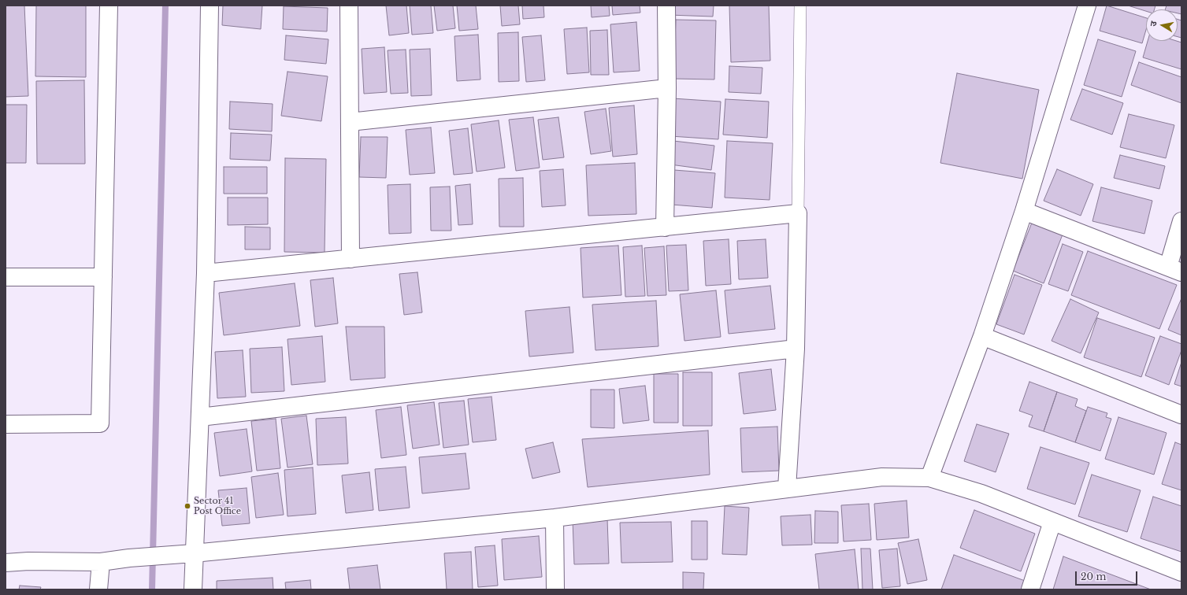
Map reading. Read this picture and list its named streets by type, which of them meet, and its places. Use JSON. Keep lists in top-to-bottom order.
{
  "places": ["Sector 41 Post Office"],
  "scale_bar": "20 m",
  "north": "left"
}
